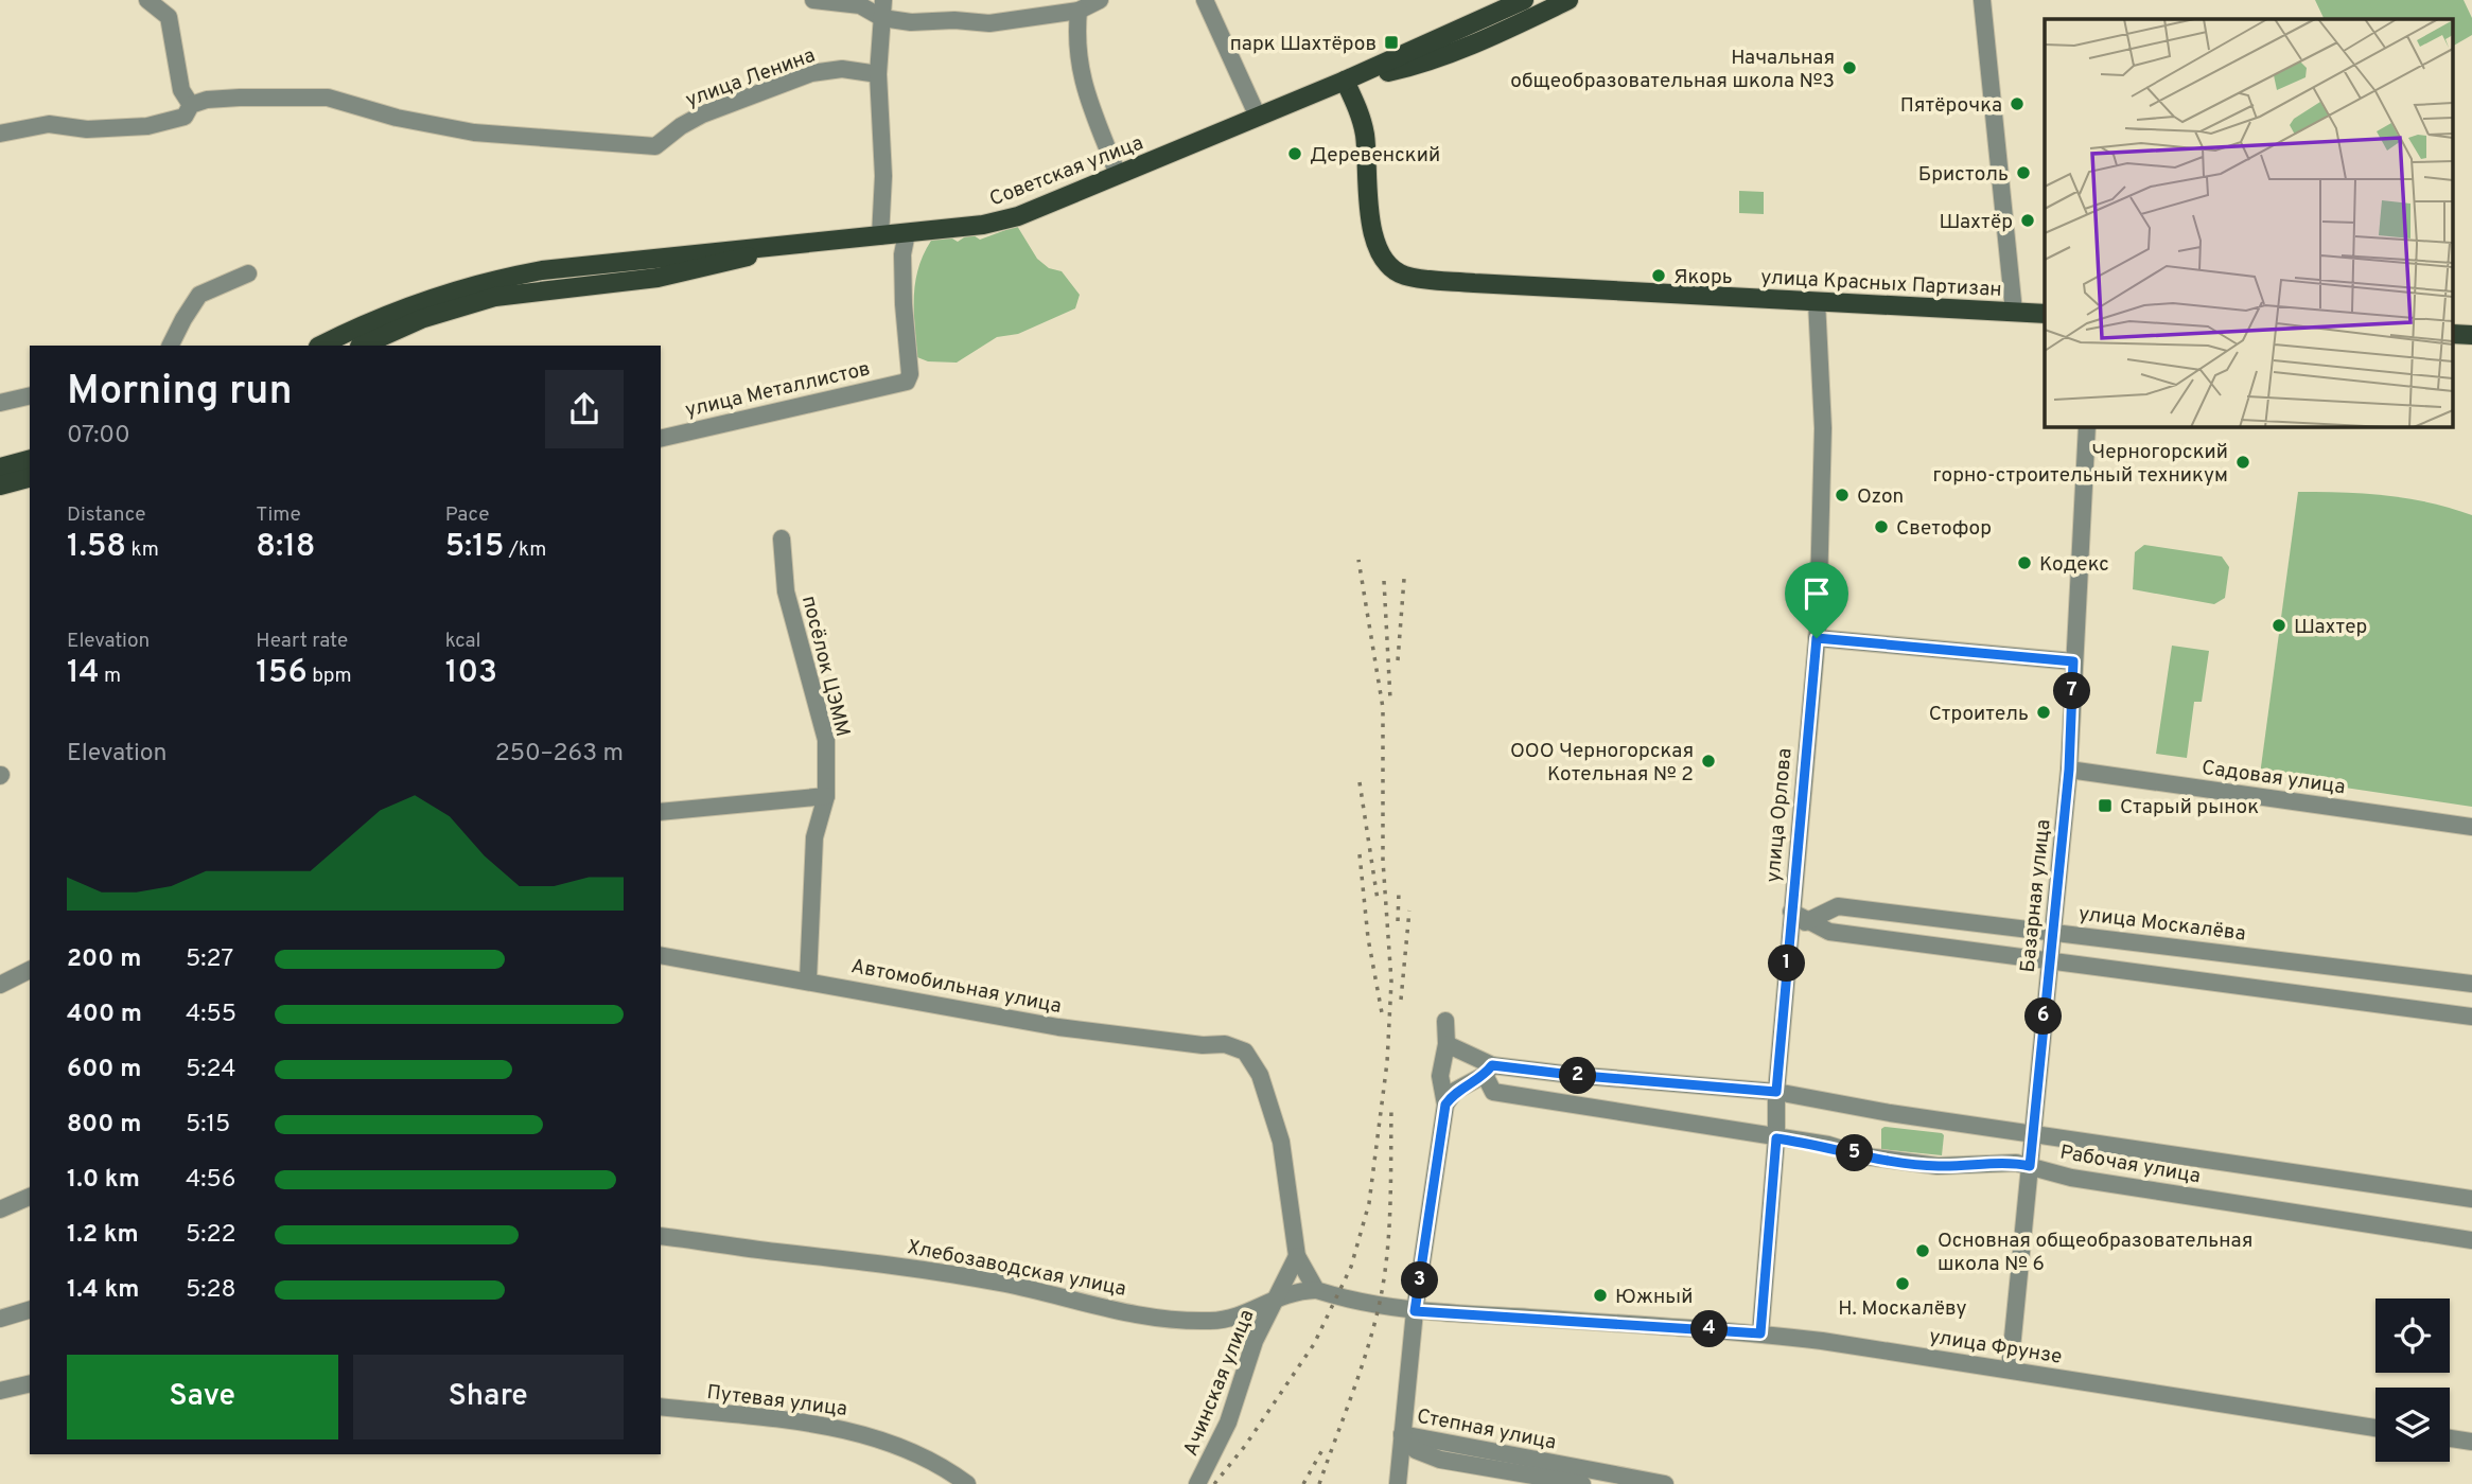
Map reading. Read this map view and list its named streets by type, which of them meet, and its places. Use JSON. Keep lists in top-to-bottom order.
{
  "streets": {
    "main road": ["Советская улица", "улица Красных Партизан"],
    "street": [
      "улица Ленина",
      "улица Металлистов",
      "посёлок ЦЭММ",
      "Садовая улица",
      "улица Орлова",
      "Базарная улица",
      "улица Москалёва",
      "Автомобильная улица",
      "Рабочая улица",
      "Хлебозаводская улица",
      "улица Фрунзе",
      "Ачинская улица",
      "Путевая улица",
      "Степная улица"
    ]
  },
  "crossings": [
    ["Советская улица", "улица Красных Партизан"],
    ["Советская улица", "улица Металлистов"],
    ["улица Красных Партизан", "улица Орлова"],
    ["посёлок ЦЭММ", "Автомобильная улица"],
    ["Садовая улица", "Базарная улица"],
    ["улица Орлова", "Рабочая улица"],
    ["улица Орлова", "улица Фрунзе"],
    ["Базарная улица", "улица Москалёва"],
    ["Базарная улица", "Рабочая улица"],
    ["Базарная улица", "улица Фрунзе"],
    ["Автомобильная улица", "Ачинская улица"],
    ["Хлебозаводская улица", "улица Фрунзе"],
    ["Хлебозаводская улица", "Ачинская улица"]
  ],
  "places": {
    "transit": ["парк Шахтёров", "Старый рынок"],
    "other": [
      "Начальная общеобразовательная школа №3",
      "Пятёрочка",
      "Деревенский",
      "Бристоль",
      "Шахтёр",
      "Якорь",
      "Черногорский горно-строительный техникум",
      "Ozon",
      "Светофор",
      "Кодекс",
      "Шахтер",
      "Строитель",
      "ООО Черногорская Котельная № 2",
      "Основная общеобразовательная школа № 6",
      "Н. Москалёву",
      "Южный"
    ]
  },
  "page": {
    "heading": ["Morning run", "07:00"],
    "stats": [
      ["Distance", "1.58 km"],
      ["Time", "8:18"],
      ["Pace", "5:15 /km"],
      ["Elevation", "14 m"],
      ["Heart rate", "156 bpm"],
      ["kcal", "103"]
    ],
    "pins": [
      "7",
      "1",
      "6",
      "2",
      "5",
      "3",
      "4"
    ],
    "chart": ["Elevation", "250–263 m"],
    "list": [
      {
        "name": "200 m",
        "note": "5:27"
      },
      {
        "name": "400 m",
        "note": "4:55"
      },
      {
        "name": "600 m",
        "note": "5:24"
      },
      {
        "name": "800 m",
        "note": "5:15"
      },
      {
        "name": "1.0 km",
        "note": "4:56"
      },
      {
        "name": "1.2 km",
        "note": "5:22"
      },
      {
        "name": "1.4 km",
        "note": "5:28"
      }
    ],
    "buttons": ["Save", "Share"]
  }
}
